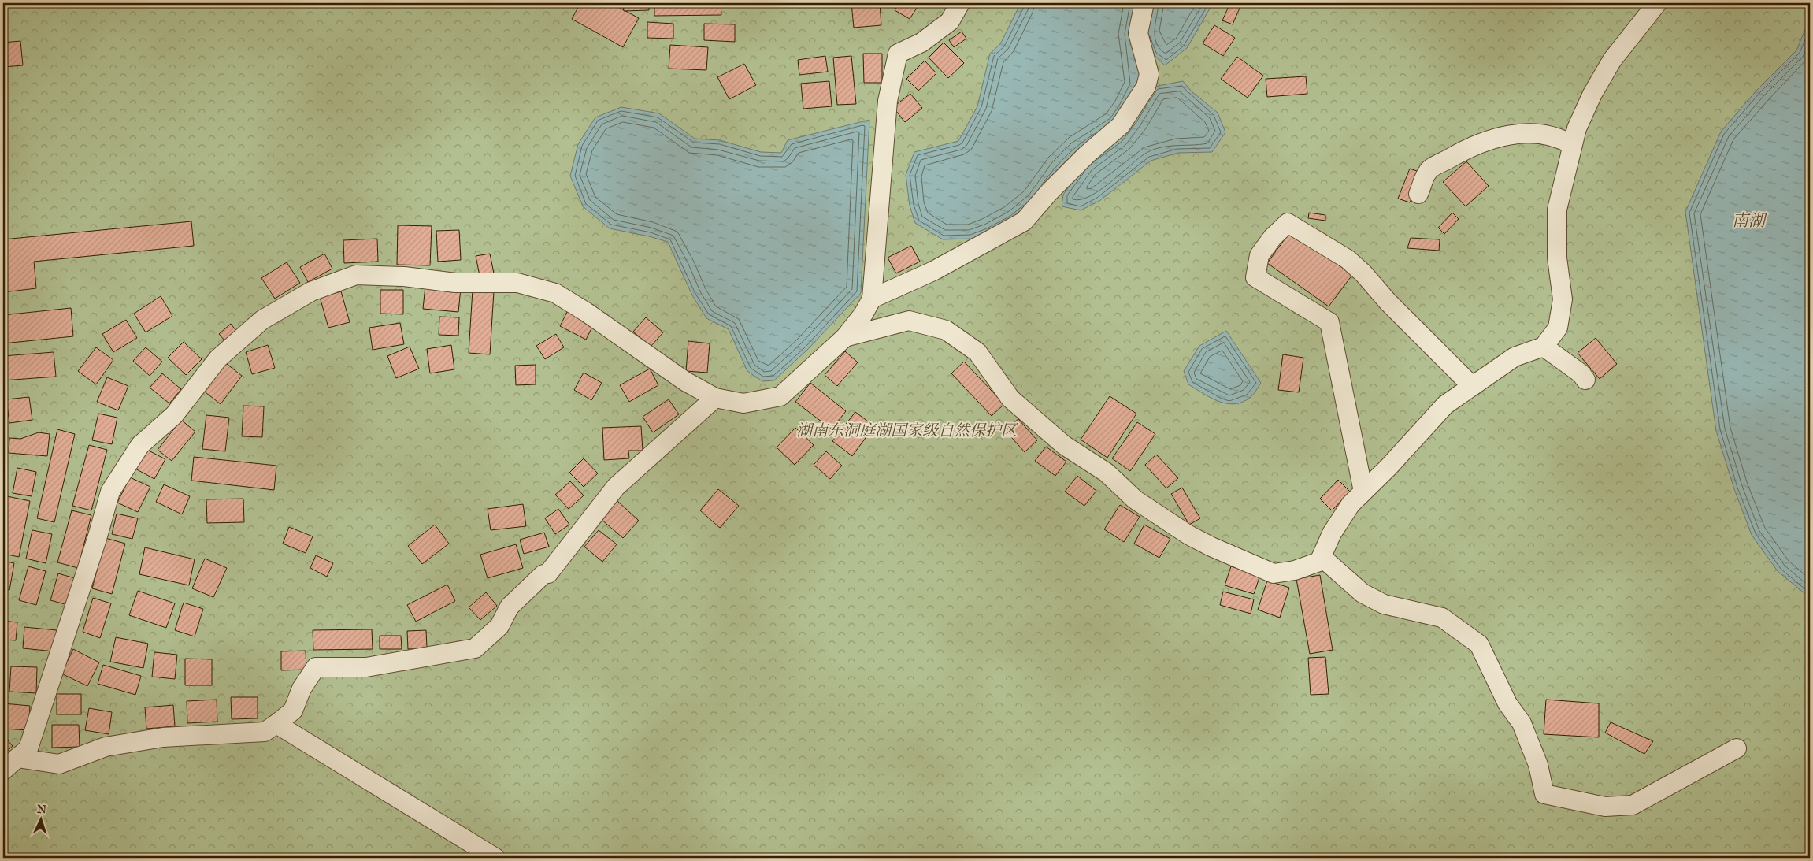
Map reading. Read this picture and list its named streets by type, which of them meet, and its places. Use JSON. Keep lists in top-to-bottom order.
{
  "water": ["南湖"],
  "parks": ["湖南东洞庭湖国家级自然保护区"],
  "north": "top"
}
